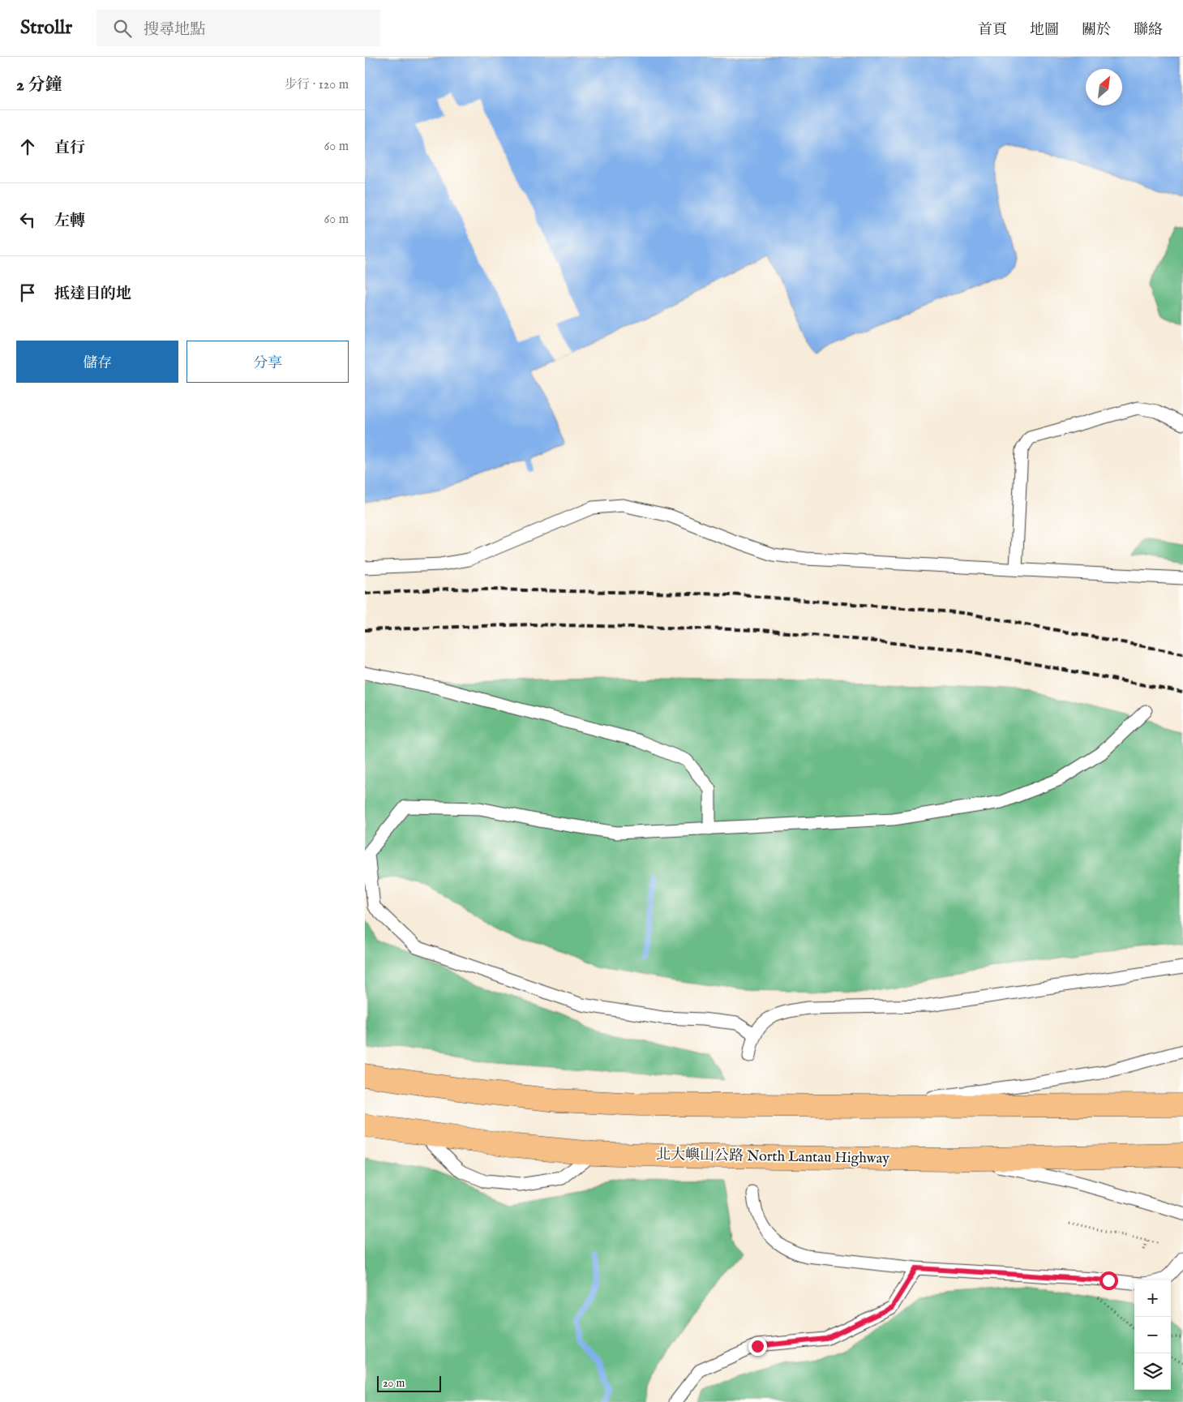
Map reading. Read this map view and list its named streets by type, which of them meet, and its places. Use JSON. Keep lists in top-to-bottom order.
{
  "streets": {
    "highway": ["北大嶼山公路 North Lantau Highway"]
  },
  "scale_bar": "20 m",
  "north": "top right",
  "page": {
    "header": "Strollr",
    "search": "搜尋地點",
    "nav": [
      "首頁",
      "地圖",
      "關於",
      "聯絡"
    ],
    "heading": ["2 分鐘", "步行 · 120 m"],
    "list": [
      ["直行", "60 m"],
      ["左轉", "60 m"],
      "抵達目的地"
    ],
    "buttons": ["儲存", "分享"],
    "map_buttons": ["+", "−"],
    "scale": "20 m"
  }
}
